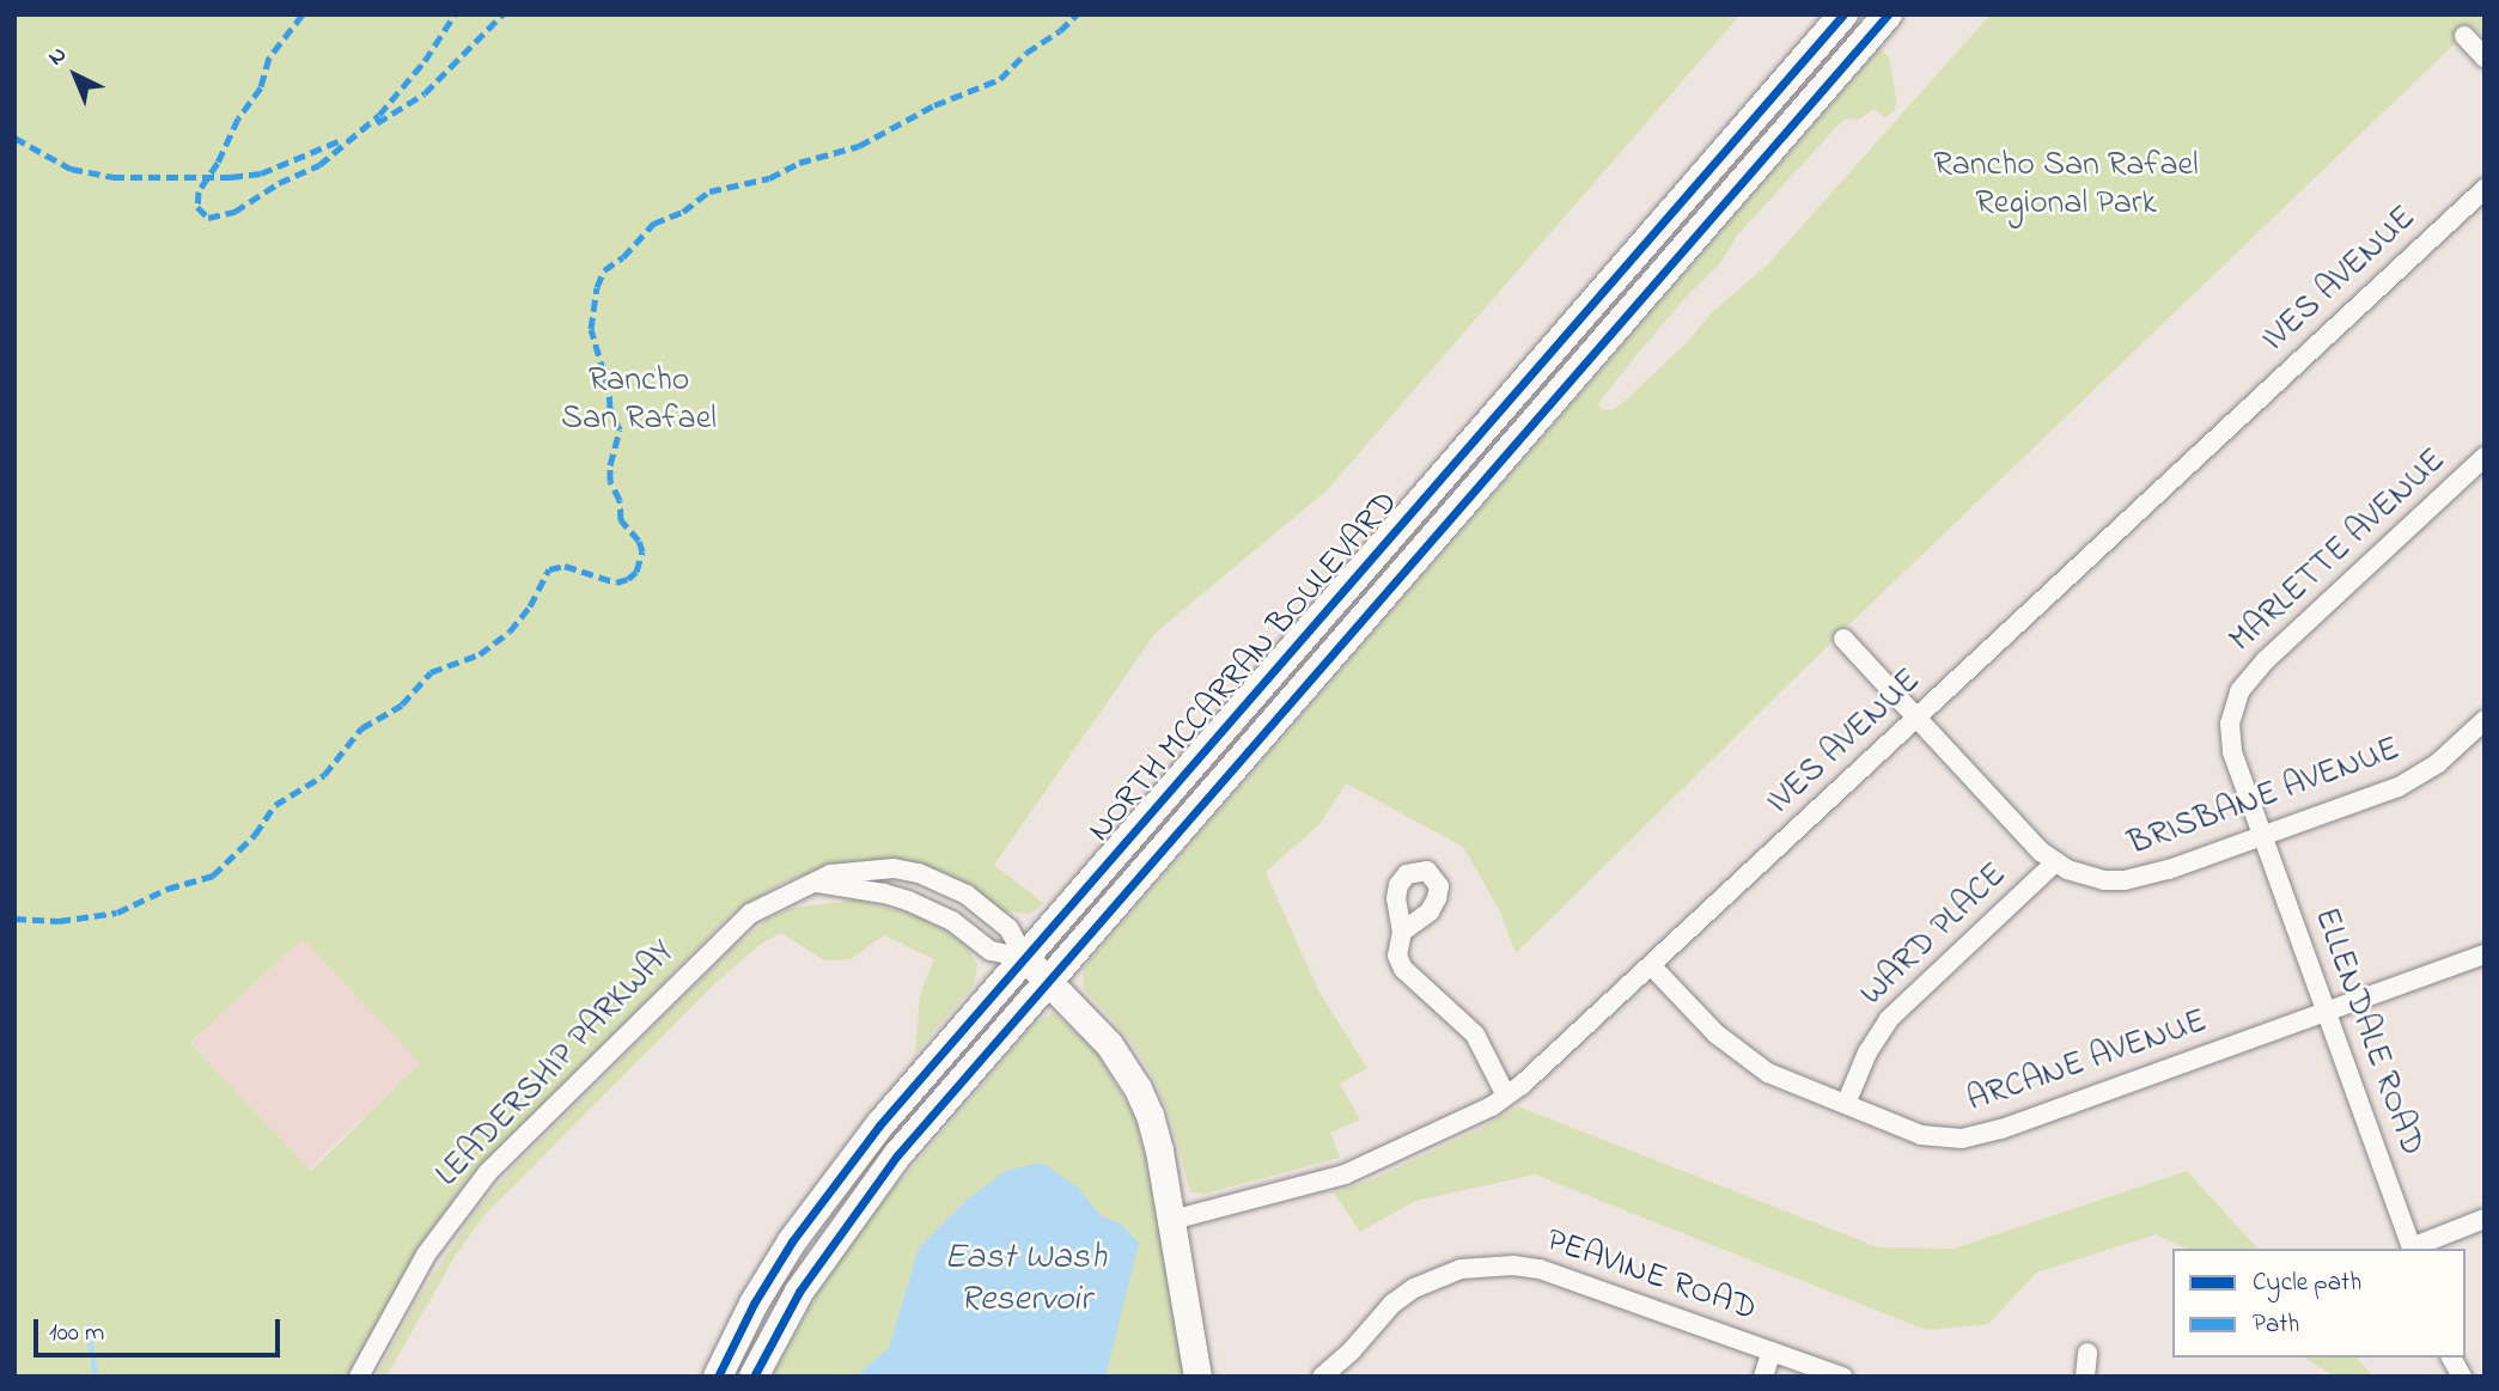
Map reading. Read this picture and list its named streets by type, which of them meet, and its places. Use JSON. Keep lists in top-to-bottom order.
{
  "streets": {
    "main road": ["NORTH MCCARRAN BOULEVARD"],
    "street": [
      "IVES AVENUE",
      "MARLETTE AVENUE",
      "BRISBANE AVENUE",
      "WARD PLACE",
      "ELLENDALE ROAD",
      "ARCANE AVENUE",
      "LEADERSHIP PARKWAY",
      "PEAVINE ROAD"
    ]
  },
  "crossings": [
    ["IVES AVENUE", "BRISBANE AVENUE"],
    ["IVES AVENUE", "ARCANE AVENUE"],
    ["MARLETTE AVENUE", "BRISBANE AVENUE"],
    ["MARLETTE AVENUE", "ELLENDALE ROAD"],
    ["NORTH MCCARRAN BOULEVARD", "LEADERSHIP PARKWAY"],
    ["BRISBANE AVENUE", "WARD PLACE"],
    ["BRISBANE AVENUE", "ELLENDALE ROAD"],
    ["WARD PLACE", "ARCANE AVENUE"],
    ["ELLENDALE ROAD", "ARCANE AVENUE"]
  ],
  "water": ["East Wash Reservoir"],
  "parks": ["Rancho San Rafael Regional Park", "Rancho San Rafael"],
  "legend": ["Cycle path", "Path"],
  "scale_bar": "100 m",
  "north": "top left"
}
